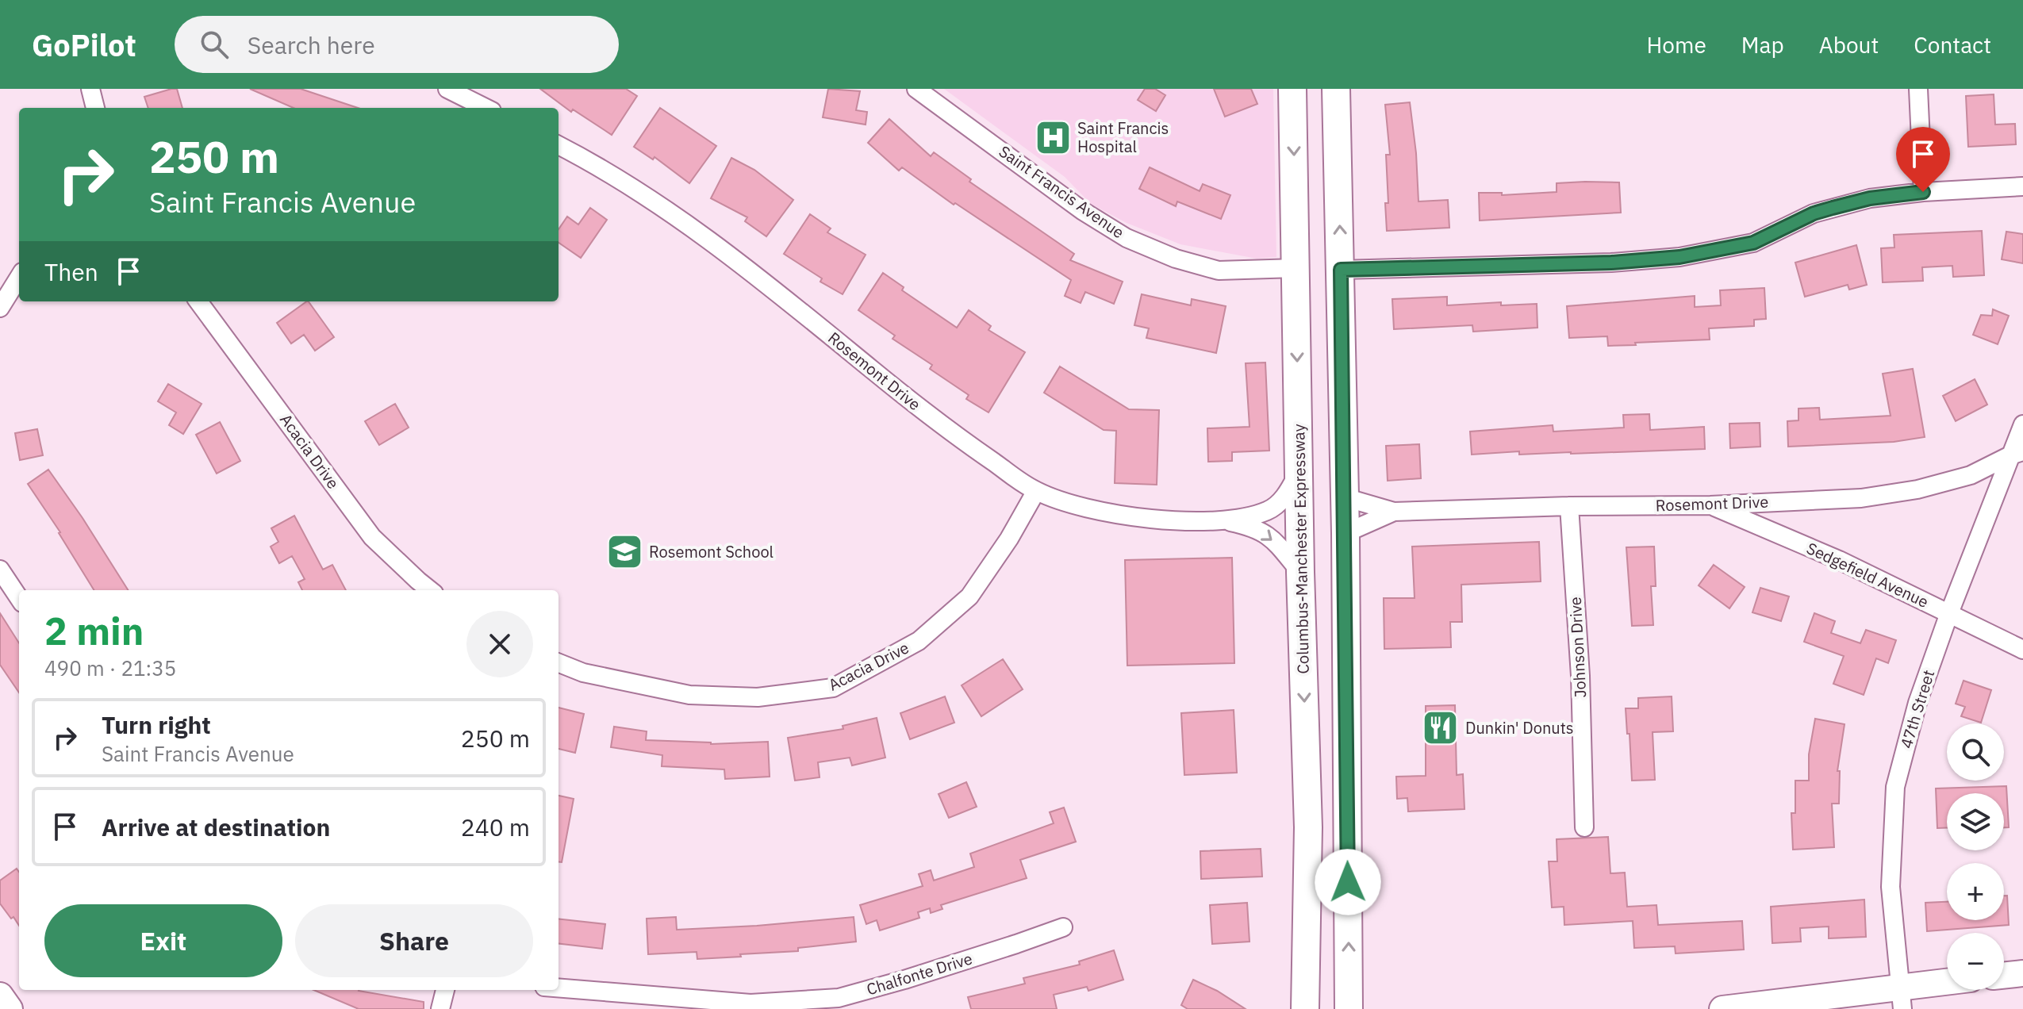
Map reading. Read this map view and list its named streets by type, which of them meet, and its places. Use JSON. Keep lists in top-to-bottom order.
{
  "streets": {
    "main road": ["Columbus-Manchester Expressway"],
    "street": [
      "Saint Francis Avenue",
      "Rosemont Drive",
      "Acacia Drive",
      "Sedgefield Avenue",
      "Johnson Drive",
      "47th Street",
      "Chalfonte Drive"
    ]
  },
  "crossings": [
    ["Saint Francis Avenue", "Columbus-Manchester Expressway"],
    ["Rosemont Drive", "Acacia Drive"],
    ["Rosemont Drive", "Columbus-Manchester Expressway"],
    ["Rosemont Drive", "Sedgefield Avenue"],
    ["Rosemont Drive", "Johnson Drive"],
    ["Rosemont Drive", "47th Street"],
    ["Sedgefield Avenue", "47th Street"]
  ],
  "places": {
    "hospital": ["Saint Francis Hospital"],
    "school or university": ["Rosemont School"],
    "restaurant": ["Dunkin' Donuts"]
  },
  "page": {
    "header": "GoPilot",
    "search": "Search here",
    "nav": [
      "Home",
      "Map",
      "About",
      "Contact"
    ],
    "turn": ["250 m", "Saint Francis Avenue"],
    "then": "Then",
    "heading": ["2 min", "490 m · 21:35"],
    "list": [
      {
        "name": "Turn right",
        "note": "Saint Francis Avenue",
        "value": "250 m"
      },
      {
        "name": "Arrive at destination",
        "value": "240 m"
      }
    ],
    "map_buttons": ["+", "−"],
    "buttons": ["Exit", "Share"]
  }
}
